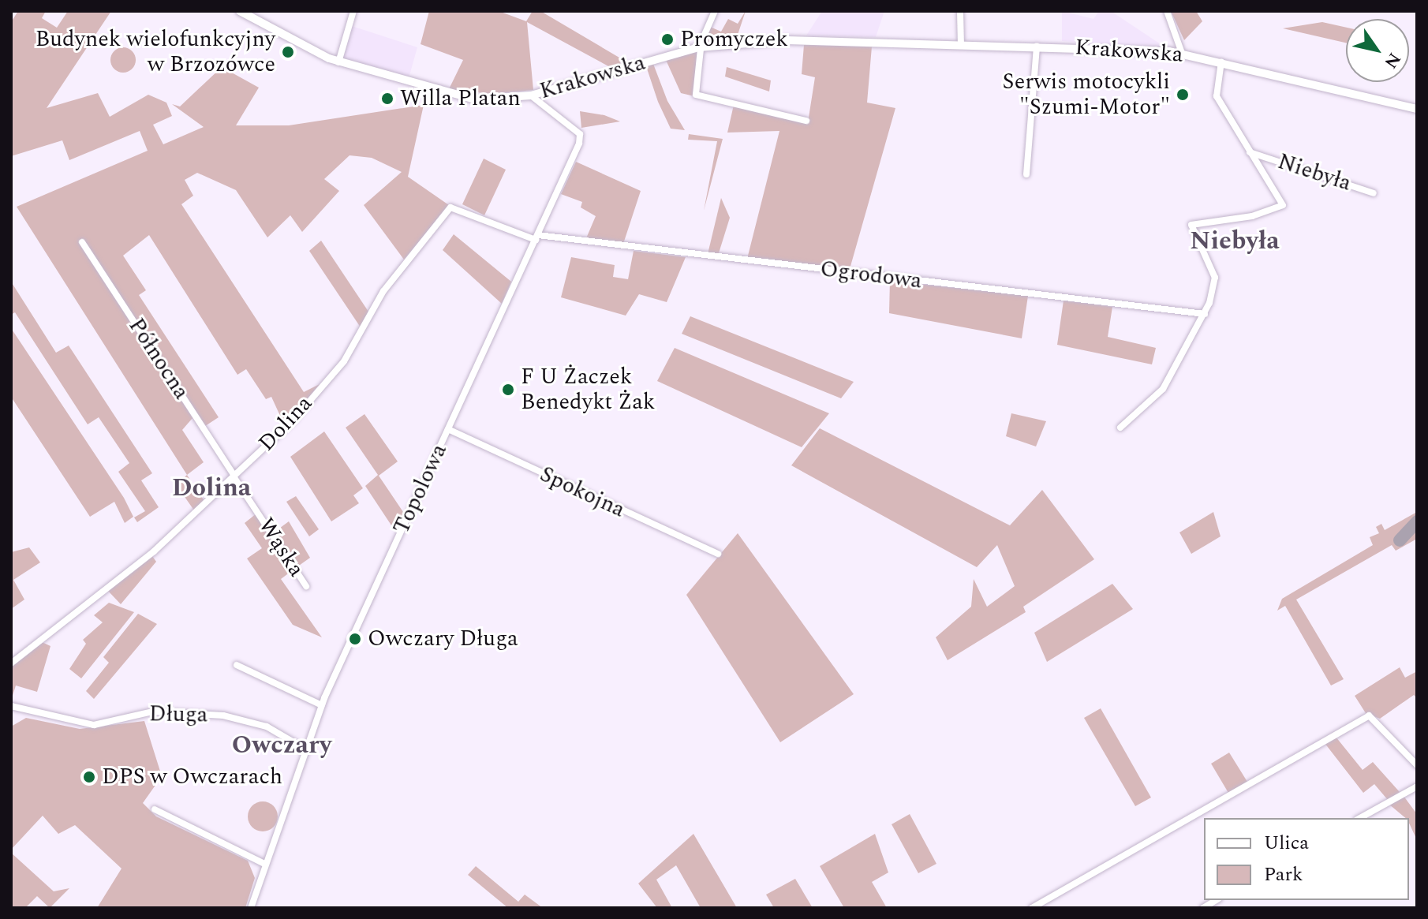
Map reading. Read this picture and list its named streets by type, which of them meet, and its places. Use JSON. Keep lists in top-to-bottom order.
{
  "streets": {
    "main road": ["Krakowska"],
    "street": [
      "Niebyła",
      "Ogrodowa",
      "Północna",
      "Dolina",
      "Topolowa",
      "Spokojna",
      "Wąska",
      "Długa"
    ]
  },
  "crossings": [
    ["Krakowska", "Topolowa"],
    ["Ogrodowa", "Dolina"],
    ["Ogrodowa", "Topolowa"],
    ["Północna", "Dolina"],
    ["Północna", "Wąska"],
    ["Dolina", "Topolowa"],
    ["Dolina", "Wąska"],
    ["Topolowa", "Spokojna"],
    ["Topolowa", "Długa"]
  ],
  "districts": ["Niebyła", "Dolina", "Owczary"],
  "places": [
    "Promyczek",
    "Budynek wielofunkcyjny w Brzozówce",
    "Serwis motocykli \"Szumi-Motor\"",
    "Willa Platan",
    "F U Żaczek Benedykt Żak",
    "Owczary Długa",
    "DPS w Owczarach"
  ],
  "legend": ["Ulica", "Park"],
  "north": "bottom right"
}
